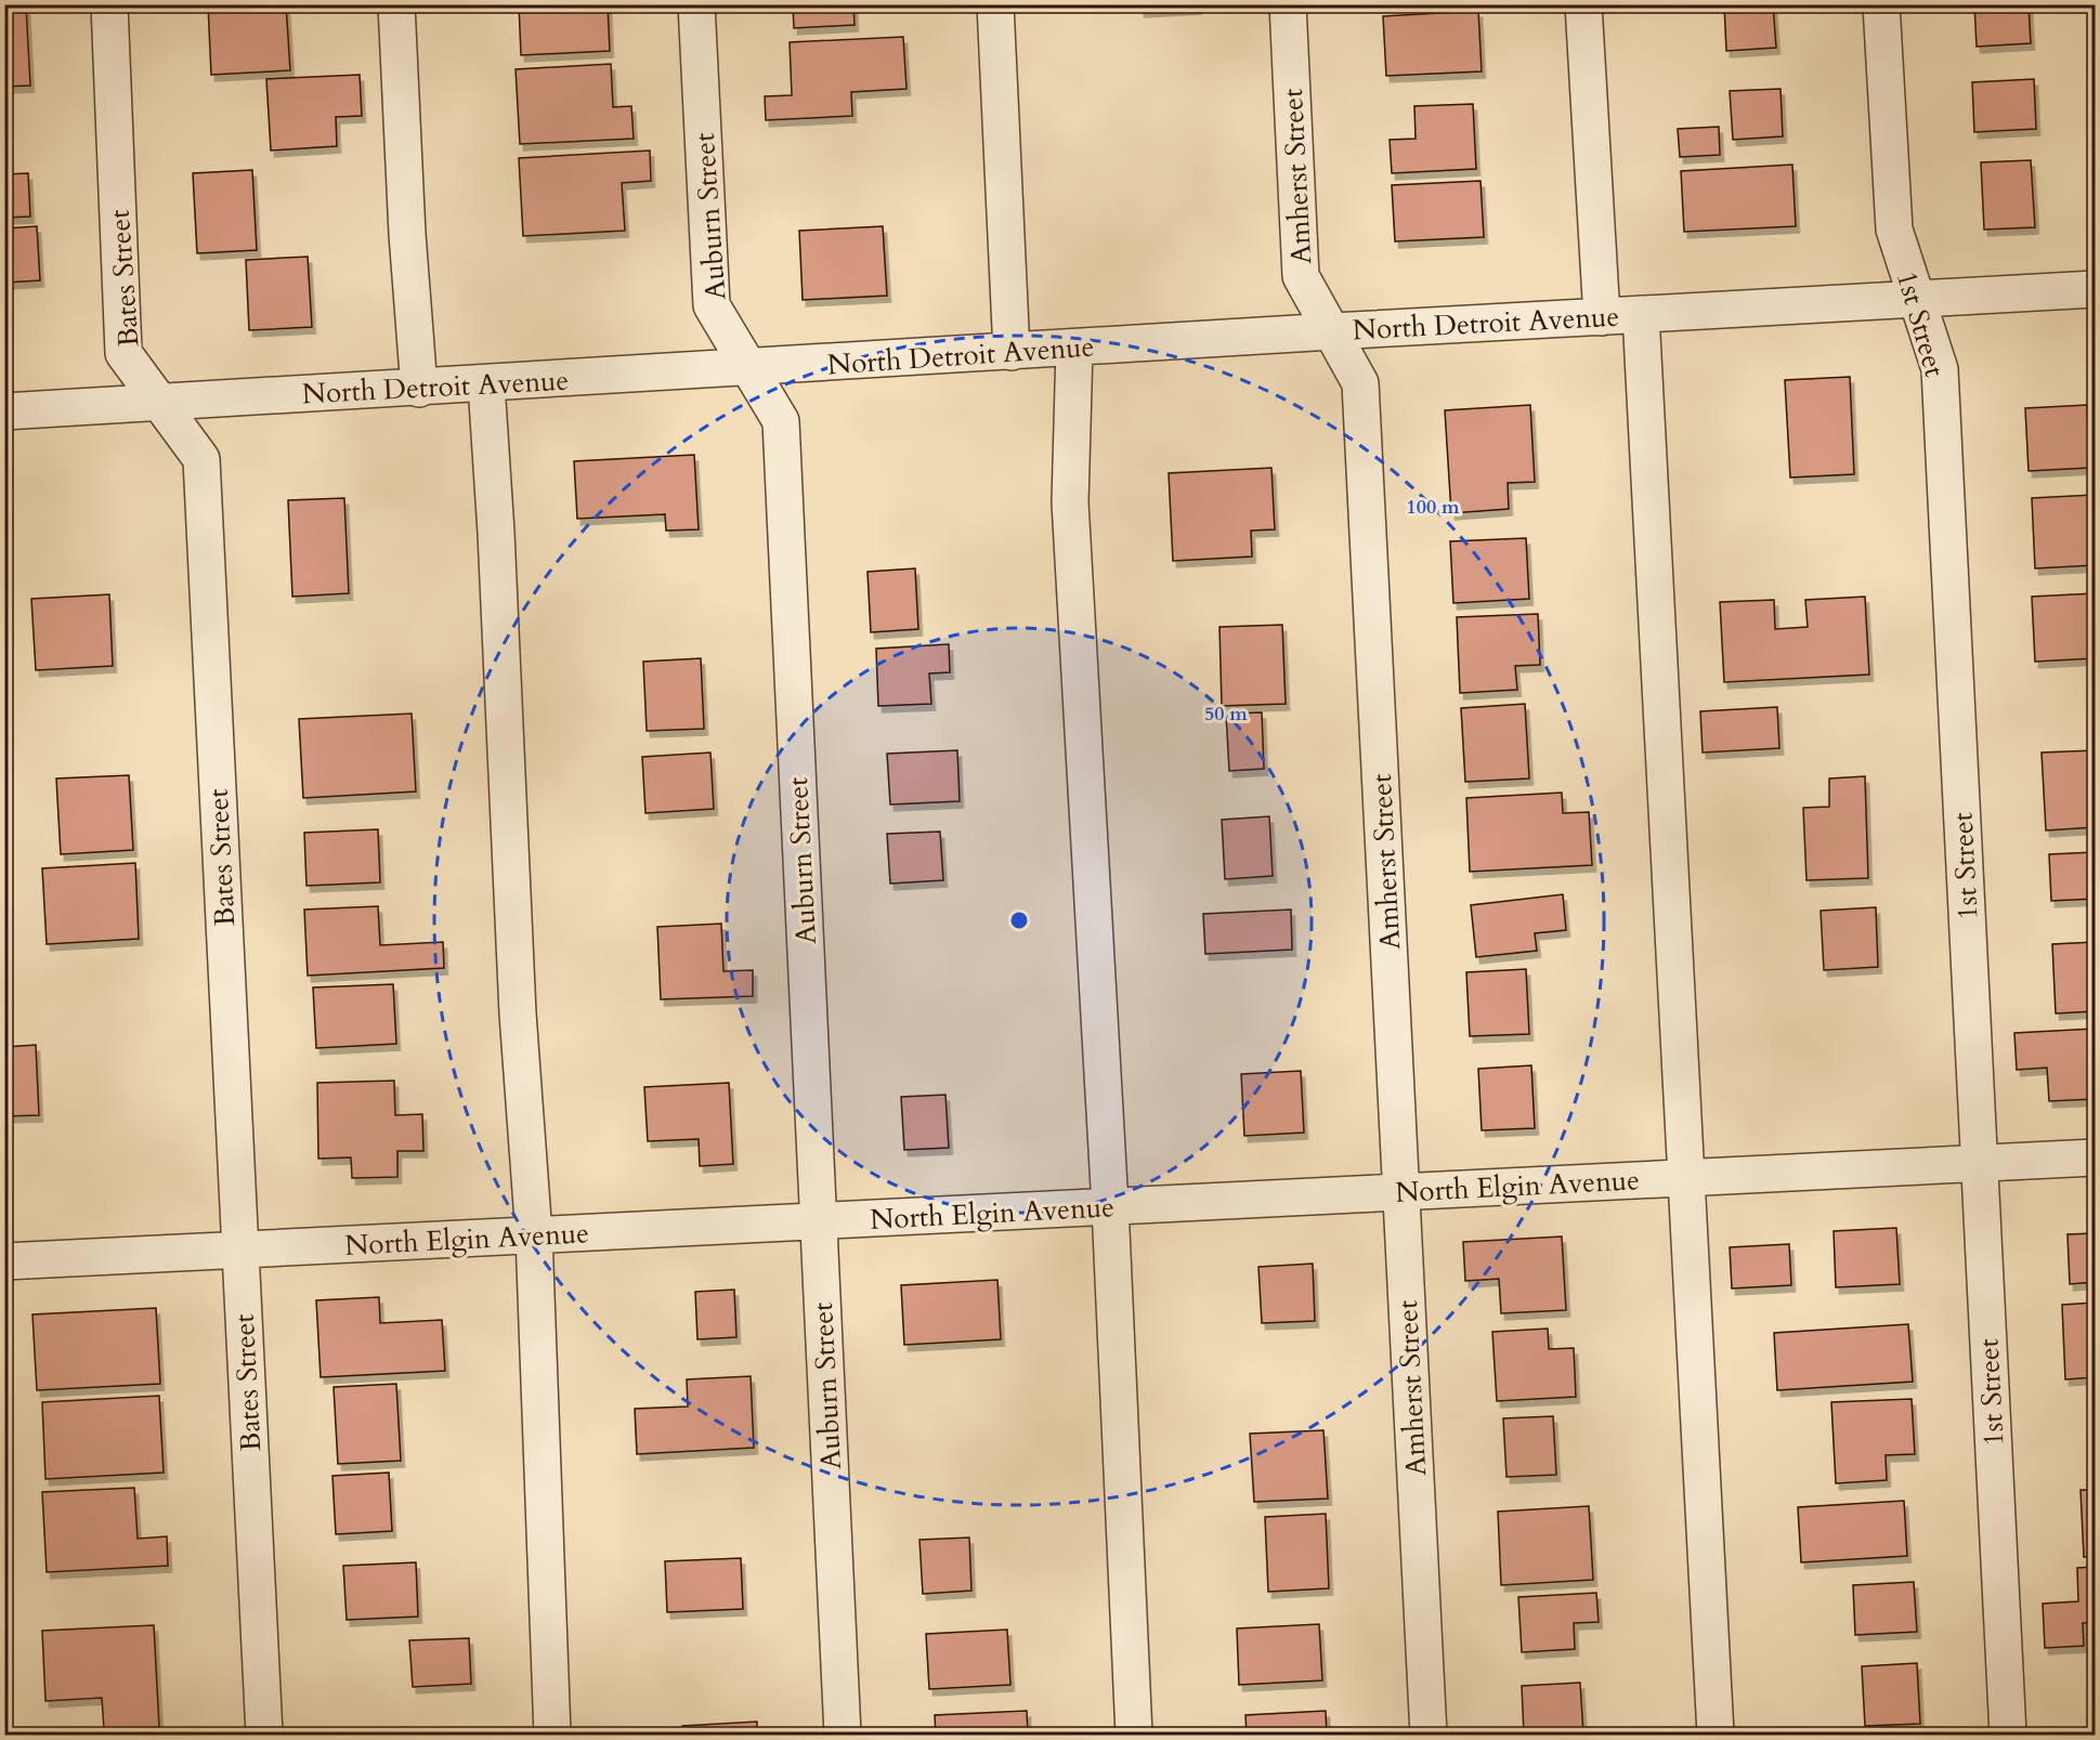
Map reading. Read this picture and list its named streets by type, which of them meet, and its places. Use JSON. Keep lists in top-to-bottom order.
{
  "streets": {
    "street": [
      "Amherst Street",
      "Auburn Street",
      "Bates Street",
      "North Detroit Avenue",
      "1st Street",
      "North Elgin Avenue"
    ]
  },
  "crossings": [
    ["Amherst Street", "North Detroit Avenue"],
    ["Amherst Street", "North Elgin Avenue"],
    ["Auburn Street", "North Detroit Avenue"],
    ["Auburn Street", "North Elgin Avenue"],
    ["Bates Street", "North Detroit Avenue"],
    ["Bates Street", "North Elgin Avenue"],
    ["North Detroit Avenue", "1st Street"],
    ["1st Street", "North Elgin Avenue"]
  ],
  "rings": ["100 m", "50 m"]
}
